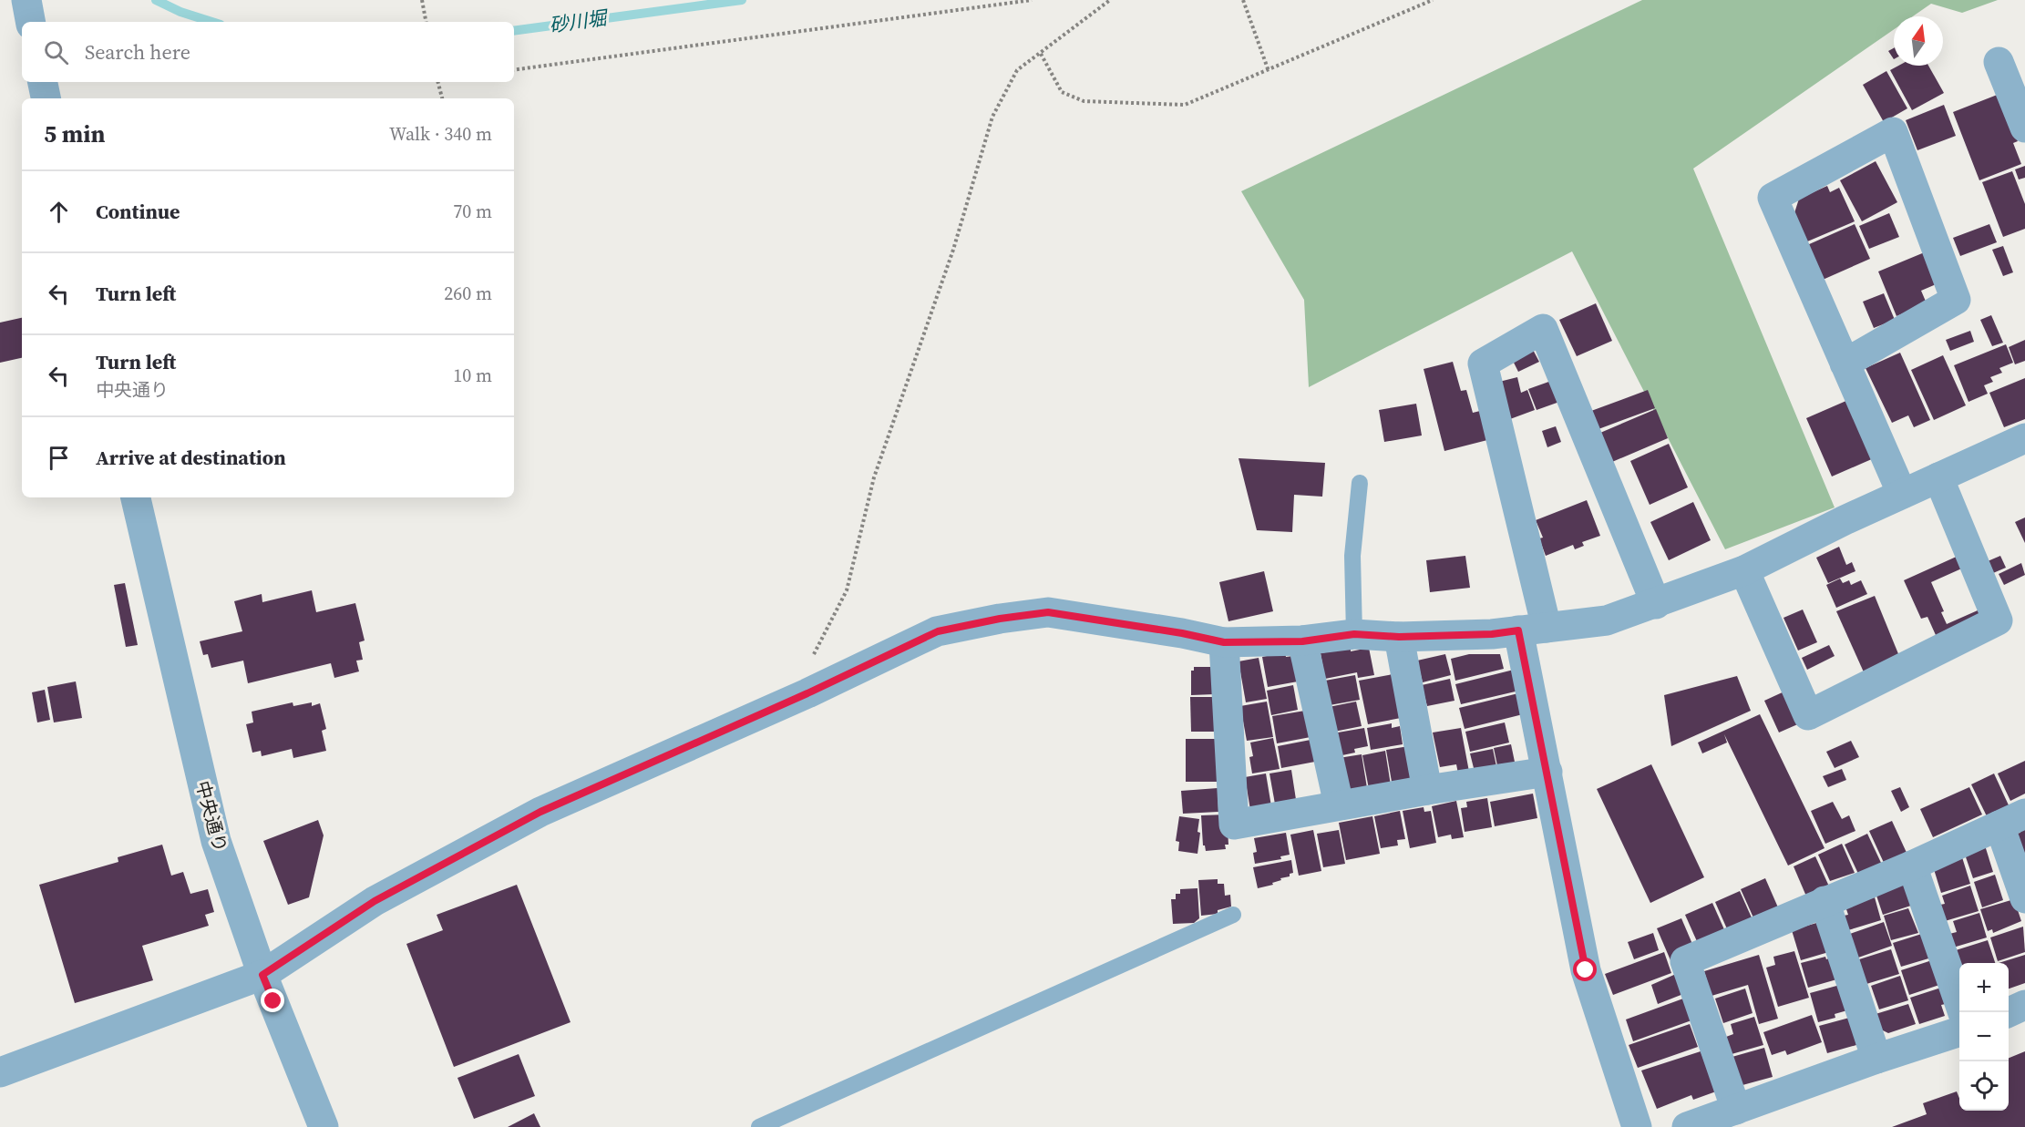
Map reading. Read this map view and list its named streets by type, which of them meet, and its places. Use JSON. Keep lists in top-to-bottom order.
{
  "streets": {
    "street": ["中央通り"]
  },
  "water": ["砂川堀"],
  "north": "top",
  "page": {
    "search": "Search here",
    "heading": ["5 min", "Walk · 340 m"],
    "list": [
      ["Continue", "70 m"],
      ["Turn left", "260 m"],
      ["Turn left", "中央通り", "10 m"],
      "Arrive at destination"
    ],
    "map_buttons": ["+", "−"]
  }
}
